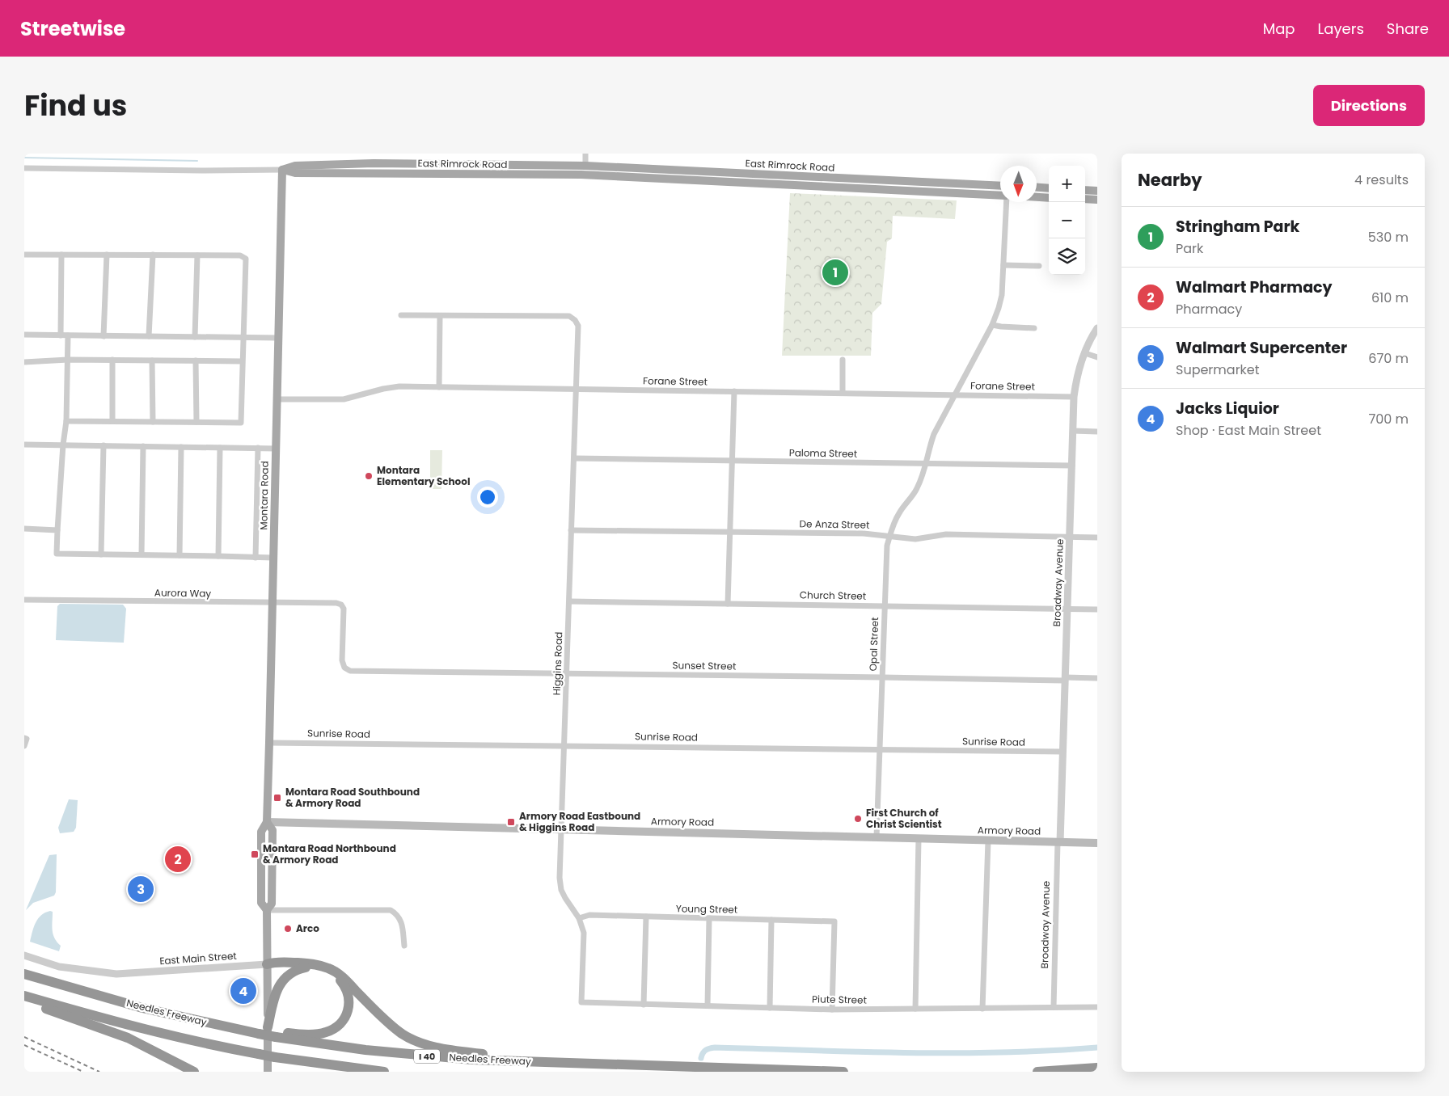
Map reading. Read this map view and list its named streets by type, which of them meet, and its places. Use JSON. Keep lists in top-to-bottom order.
{
  "streets": {
    "highway": ["Needles Freeway", "I 40"],
    "main road": ["East Rimrock Road", "Montara Road", "Armory Road"],
    "street": [
      "Forane Street",
      "Paloma Street",
      "De Anza Street",
      "Broadway Avenue",
      "Aurora Way",
      "Church Street",
      "Opal Street",
      "Higgins Road",
      "Sunset Street",
      "Sunrise Road",
      "Young Street",
      "East Main Street",
      "Piute Street"
    ]
  },
  "crossings": [
    ["East Rimrock Road", "Montara Road"],
    ["Forane Street", "Montara Road"],
    ["Forane Street", "Broadway Avenue"],
    ["Forane Street", "Opal Street"],
    ["Forane Street", "Higgins Road"],
    ["Paloma Street", "Broadway Avenue"],
    ["Paloma Street", "Opal Street"],
    ["Paloma Street", "Higgins Road"],
    ["Montara Road", "Aurora Way"],
    ["Montara Road", "Sunrise Road"],
    ["Montara Road", "Armory Road"],
    ["Montara Road", "East Main Street"],
    ["De Anza Street", "Broadway Avenue"],
    ["De Anza Street", "Opal Street"],
    ["De Anza Street", "Higgins Road"],
    ["Broadway Avenue", "Church Street"],
    ["Broadway Avenue", "Sunset Street"],
    ["Broadway Avenue", "Sunrise Road"],
    ["Broadway Avenue", "Armory Road"],
    ["Broadway Avenue", "Piute Street"],
    ["Aurora Way", "Sunset Street"],
    ["Church Street", "Opal Street"],
    ["Church Street", "Higgins Road"],
    ["Opal Street", "Sunset Street"],
    ["Opal Street", "Sunrise Road"],
    ["Opal Street", "Armory Road"],
    ["Higgins Road", "Sunset Street"],
    ["Higgins Road", "Sunrise Road"],
    ["Higgins Road", "Armory Road"],
    ["Higgins Road", "Young Street"],
    ["Higgins Road", "Piute Street"],
    ["Young Street", "Piute Street"]
  ],
  "places": {
    "other": ["Montara Elementary School", "First Church of Christ Scientist", "Arco"],
    "transit": ["Montara Road Southbound & Armory Road", "Armory Road Eastbound & Higgins Road", "Montara Road Northbound & Armory Road"]
  },
  "north": "bottom",
  "page": {
    "header": "Streetwise",
    "nav": ["Map", "Layers", "Share"],
    "title": "Find us",
    "buttons": "Directions",
    "heading": ["Nearby", "4 results"],
    "map_buttons": ["+", "−"],
    "list": [
      {
        "mark": "1",
        "name": "Stringham Park",
        "note": "Park",
        "value": "530 m"
      },
      {
        "mark": "2",
        "name": "Walmart Pharmacy",
        "note": "Pharmacy",
        "value": "610 m"
      },
      {
        "mark": "3",
        "name": "Walmart Supercenter",
        "note": "Supermarket",
        "value": "670 m"
      },
      {
        "mark": "4",
        "name": "Jacks Liquior",
        "note": "Shop · East Main Street",
        "value": "700 m"
      }
    ],
    "pins": [
      "1",
      "2",
      "3",
      "4"
    ]
  }
}
